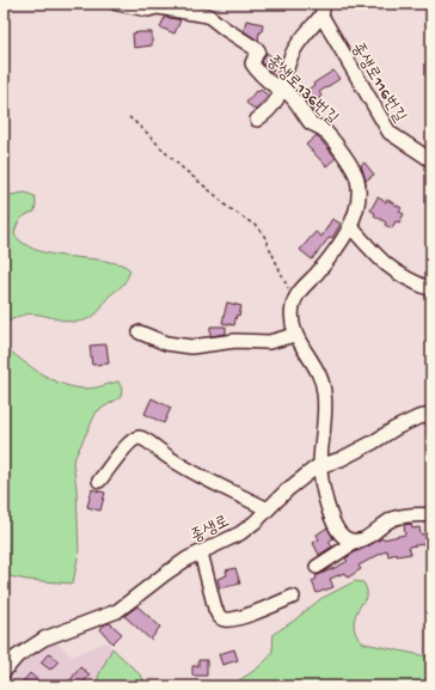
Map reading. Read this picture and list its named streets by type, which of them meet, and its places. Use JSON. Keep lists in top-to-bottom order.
{
  "streets": {
    "street": ["종생로116번길", "종생로136번길", "종생로"]
  },
  "crossings": [
    ["종생로136번길", "종생로"]
  ]
}
